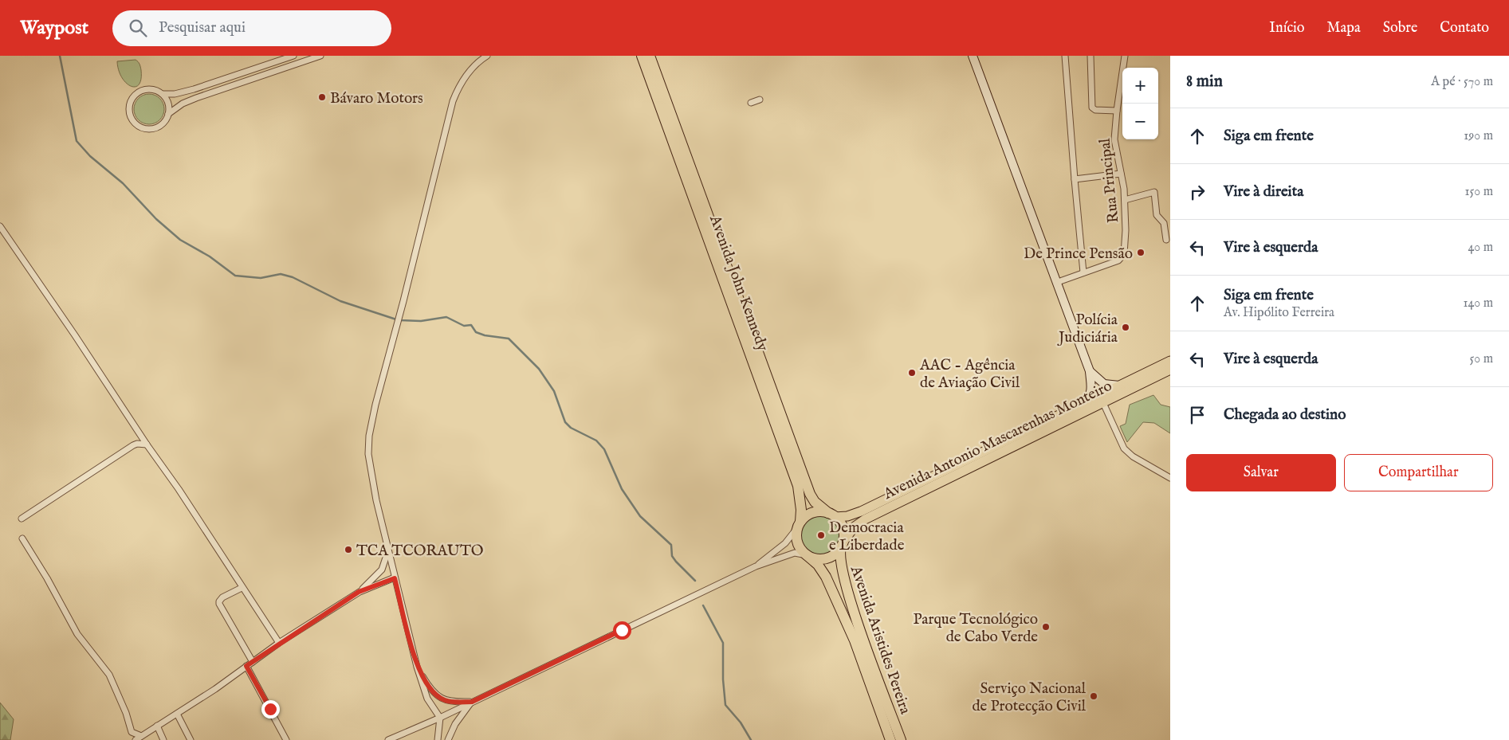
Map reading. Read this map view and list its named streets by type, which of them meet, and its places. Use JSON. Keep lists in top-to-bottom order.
{
  "streets": {
    "highway": ["Avenida John Kennedy", "Avenida Aristides Pereira"],
    "main road": ["Avenida Antonio Mascarenhas Monteiro"],
    "street": ["Rua Principal"]
  },
  "crossings": [
    ["Avenida John Kennedy", "Avenida Antonio Mascarenhas Monteiro"],
    ["Avenida John Kennedy", "Avenida Aristides Pereira"],
    ["Avenida Antonio Mascarenhas Monteiro", "Avenida Aristides Pereira"]
  ],
  "places": [
    "Bávaro Motors",
    "De Prince Pensão",
    "Polícia Judiciária",
    "AAC - Agência de Aviação Civil",
    "Democracia e Liberdade",
    "TCA TCORAUTO",
    "Parque Tecnológico de Cabo Verde",
    "Serviço Nacional de Protecção Civil"
  ],
  "page": {
    "header": "Waypost",
    "search": "Pesquisar aqui",
    "nav": [
      "Início",
      "Mapa",
      "Sobre",
      "Contato"
    ],
    "heading": ["8 min", "A pé · 570 m"],
    "map_buttons": ["+", "−"],
    "list": [
      ["Siga em frente", "190 m"],
      ["Vire à direita", "150 m"],
      ["Vire à esquerda", "40 m"],
      ["Siga em frente", "Av. Hipólito Ferreira", "140 m"],
      ["Vire à esquerda", "50 m"],
      "Chegada ao destino"
    ],
    "buttons": ["Salvar", "Compartilhar"]
  }
}
